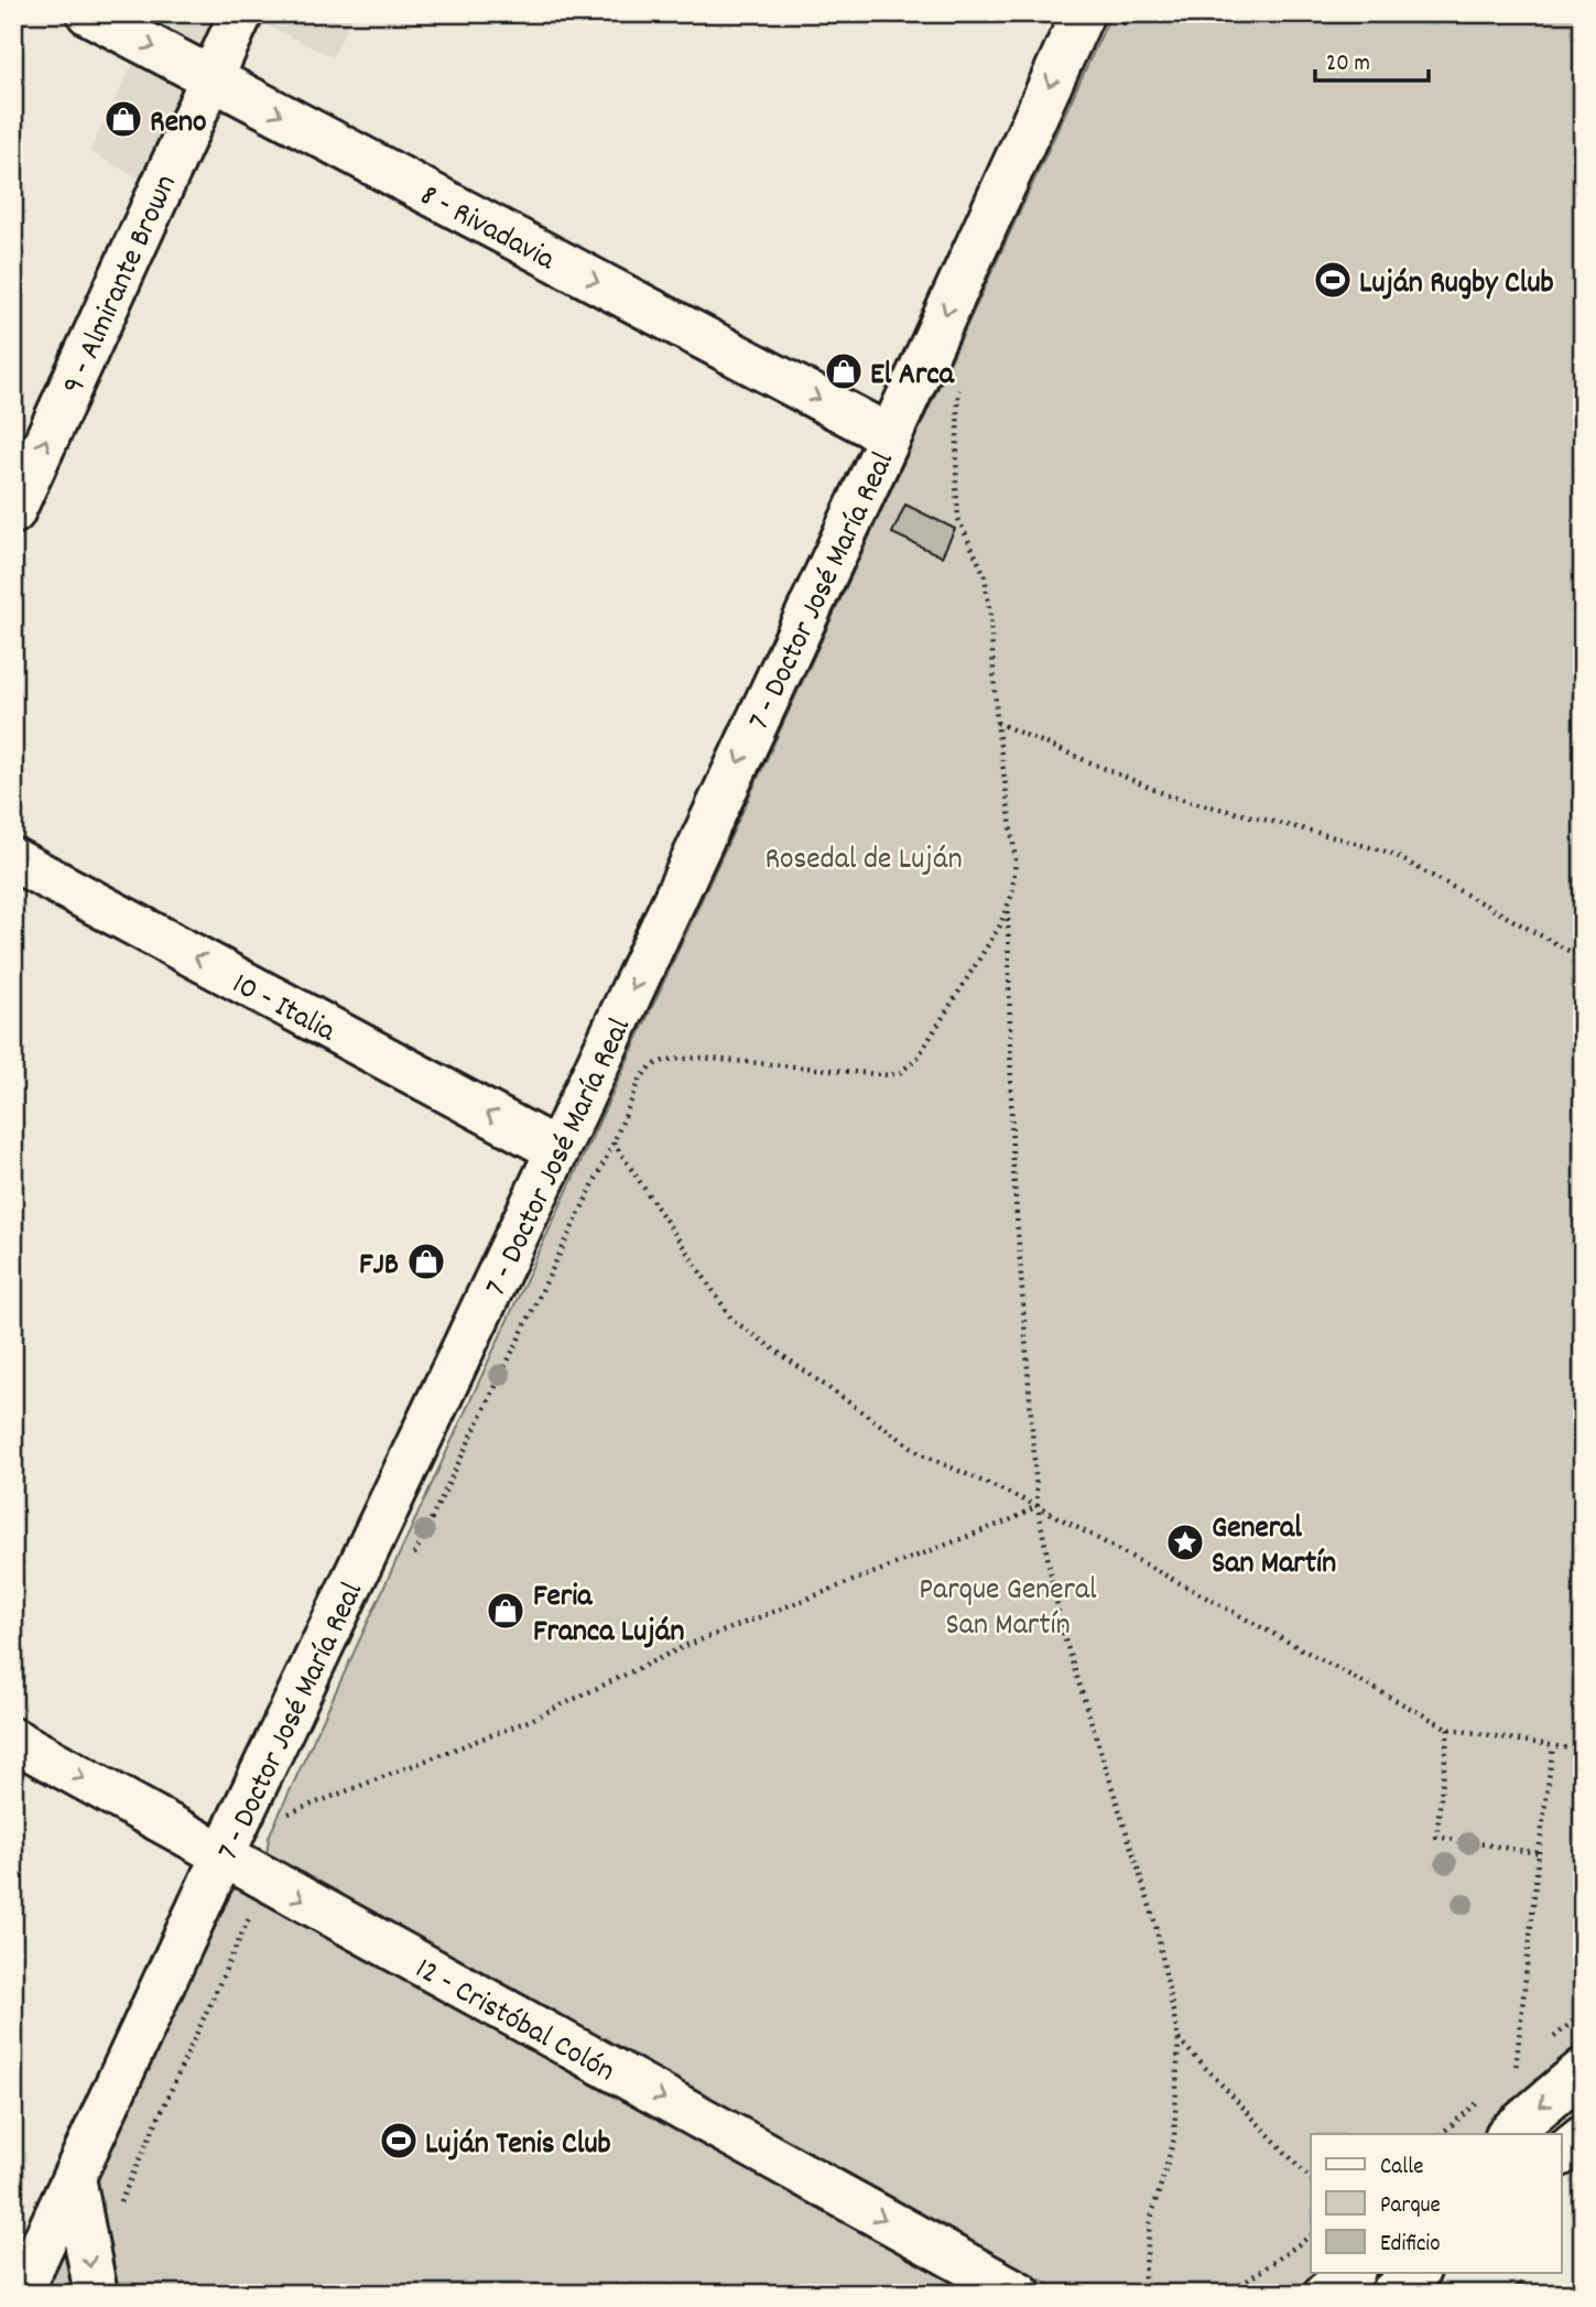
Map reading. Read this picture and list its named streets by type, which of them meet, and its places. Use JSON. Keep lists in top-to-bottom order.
{
  "streets": {
    "street": [
      "8 - Rivadavia",
      "9 - Almirante Brown",
      "7 - Doctor José María Real",
      "10 - Italia",
      "12 - Cristóbal Colón"
    ]
  },
  "crossings": [
    ["8 - Rivadavia", "9 - Almirante Brown"],
    ["8 - Rivadavia", "7 - Doctor José María Real"],
    ["7 - Doctor José María Real", "10 - Italia"],
    ["7 - Doctor José María Real", "12 - Cristóbal Colón"]
  ],
  "one_way": [
    "8 - Rivadavia",
    "9 - Almirante Brown",
    "7 - Doctor José María Real",
    "10 - Italia",
    "12 - Cristóbal Colón"
  ],
  "parks": ["Rosedal de Luján", "Parque General San Martín"],
  "places": {
    "shop": [
      "Reno",
      "El Arca",
      "FJB",
      "Feria Franca Luján"
    ],
    "sports": ["Luján Rugby Club", "Luján Tenis Club"],
    "place": ["General San Martín"]
  },
  "legend": ["Calle", "Parque", "Edificio"],
  "scale_bar": "20 m"
}
